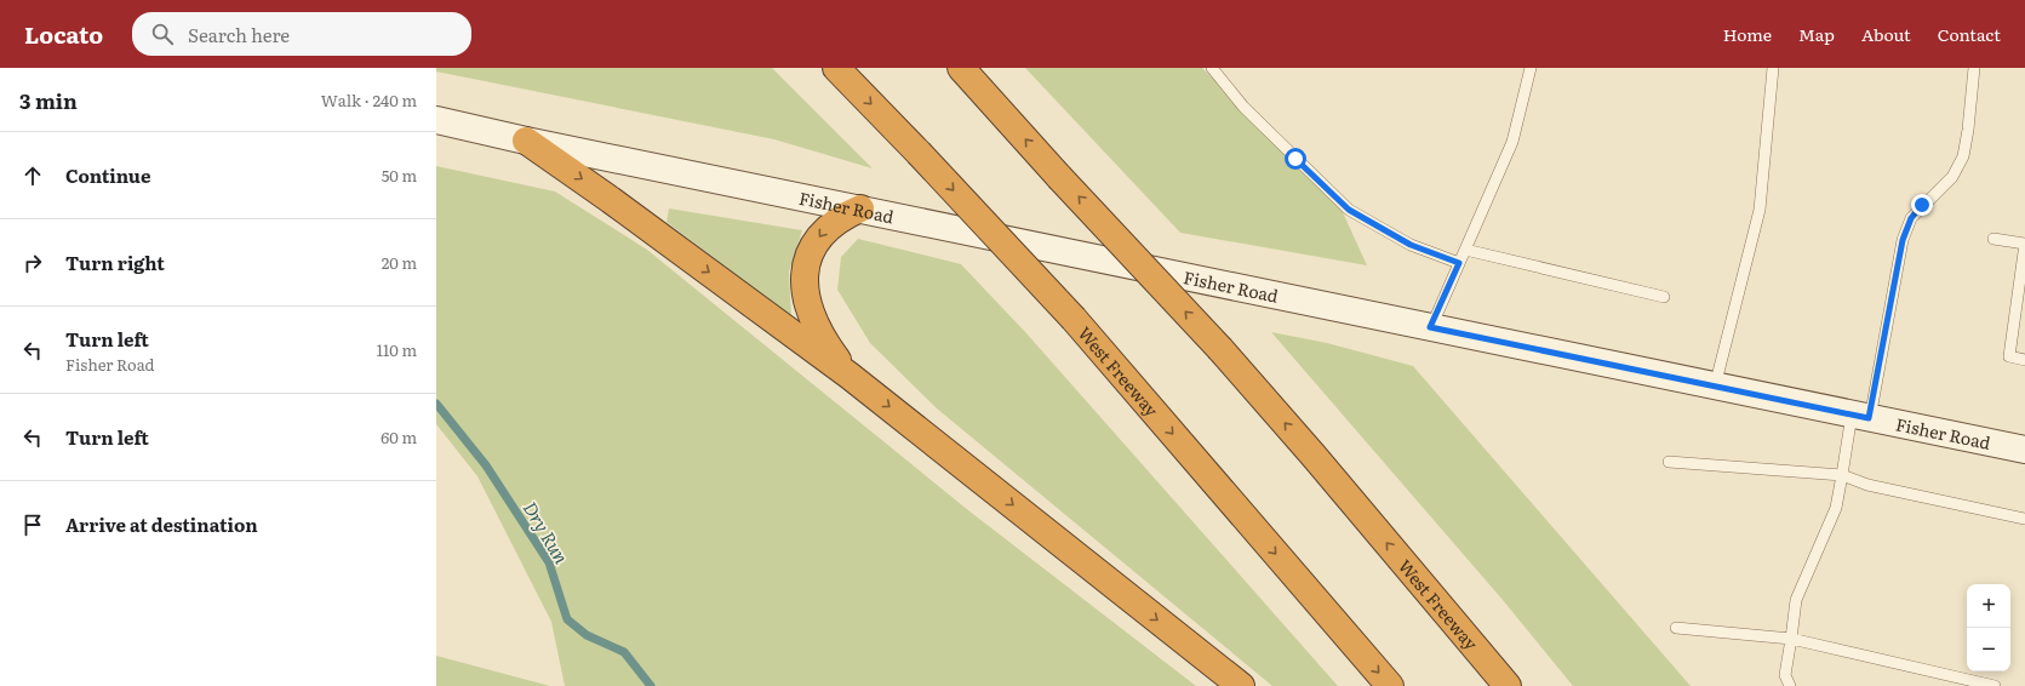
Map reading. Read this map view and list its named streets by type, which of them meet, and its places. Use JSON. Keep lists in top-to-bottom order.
{
  "streets": {
    "highway": ["West Freeway"],
    "main road": ["Fisher Road"]
  },
  "water": ["Dry Run"],
  "page": {
    "header": "Locato",
    "search": "Search here",
    "nav": [
      "Home",
      "Map",
      "About",
      "Contact"
    ],
    "heading": ["3 min", "Walk · 240 m"],
    "list": [
      ["Continue", "50 m"],
      ["Turn right", "20 m"],
      ["Turn left", "Fisher Road", "110 m"],
      ["Turn left", "60 m"],
      "Arrive at destination"
    ],
    "map_buttons": ["+", "−"]
  }
}
